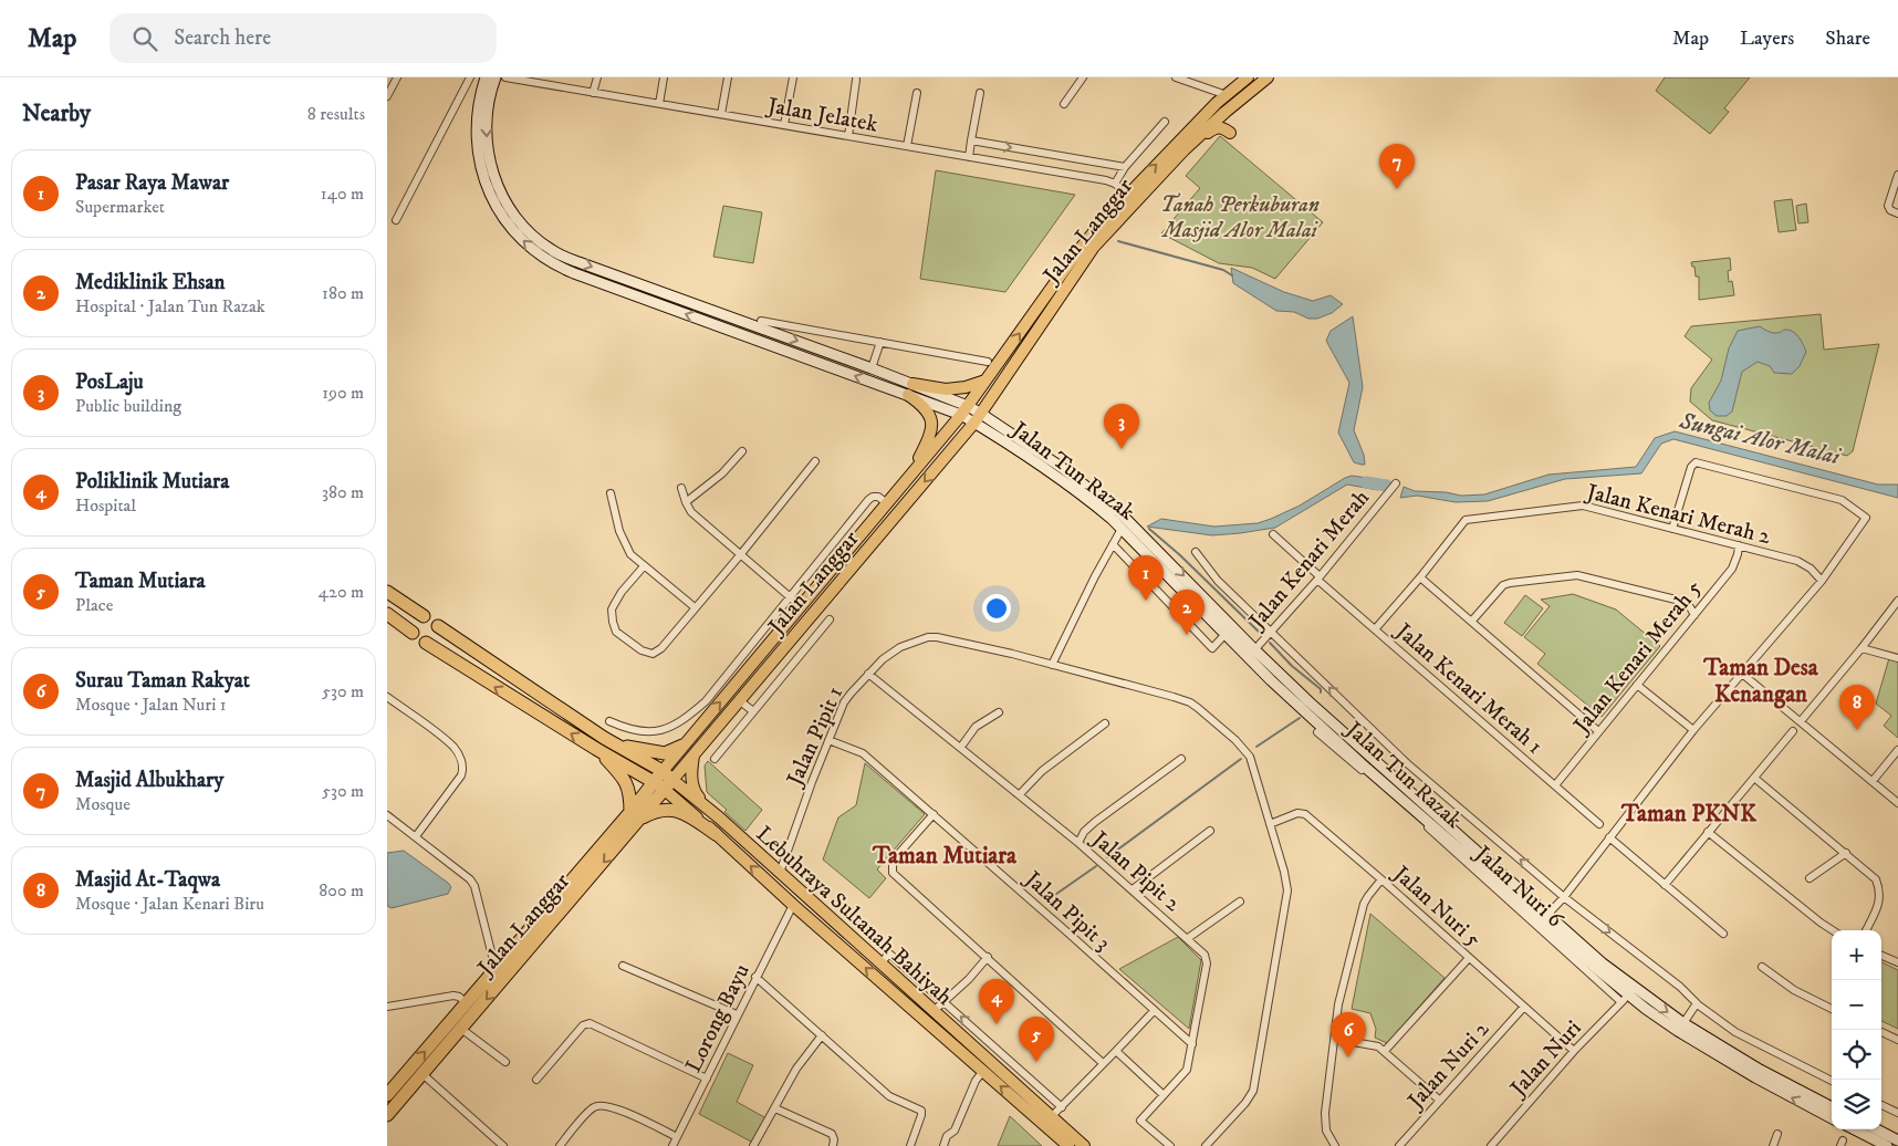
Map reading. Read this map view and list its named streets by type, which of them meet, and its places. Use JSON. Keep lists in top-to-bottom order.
{
  "streets": {
    "highway": ["Jalan Langgar"],
    "main road": ["Jalan Tun Razak", "Lebuhraya Sultanah Bahiyah"],
    "street": [
      "Jalan Jelatek",
      "Jalan Kenari Merah 2",
      "Jalan Kenari Merah",
      "Jalan Kenari Merah 5",
      "Jalan Kenari Merah 1",
      "Jalan Pipit 1",
      "Jalan Pipit 2",
      "Jalan Nuri 5",
      "Jalan Pipit 3",
      "Lorong Bayu",
      "Jalan Nuri",
      "Jalan Nuri 2"
    ]
  },
  "crossings": [
    ["Jalan Jelatek", "Jalan Langgar"],
    ["Jalan Langgar", "Jalan Tun Razak"],
    ["Jalan Langgar", "Lebuhraya Sultanah Bahiyah"],
    ["Jalan Tun Razak", "Jalan Kenari Merah"],
    ["Jalan Tun Razak", "Jalan Nuri"],
    ["Jalan Kenari Merah 2", "Jalan Kenari Merah 5"],
    ["Jalan Kenari Merah 2", "Jalan Kenari Merah 1"],
    ["Jalan Kenari Merah", "Jalan Kenari Merah 1"],
    ["Jalan Kenari Merah 5", "Jalan Kenari Merah 1"],
    ["Jalan Pipit 1", "Jalan Pipit 2"],
    ["Jalan Pipit 1", "Jalan Nuri 5"],
    ["Jalan Pipit 1", "Jalan Pipit 3"],
    ["Jalan Pipit 1", "Lebuhraya Sultanah Bahiyah"],
    ["Jalan Pipit 2", "Jalan Pipit 3"],
    ["Jalan Nuri 5", "Jalan Nuri"],
    ["Jalan Nuri 5", "Jalan Nuri 2"],
    ["Lebuhraya Sultanah Bahiyah", "Lorong Bayu"]
  ],
  "districts": ["Taman Desa Kenangan", "Taman PKNK", "Taman Mutiara"],
  "water": ["Sungai Alor Malai"],
  "parks": ["Tanah Perkuburan Masjid Alor Malai"],
  "page": {
    "header": "Map",
    "search": "Search here",
    "nav": ["Map", "Layers", "Share"],
    "heading": ["Nearby", "8 results"],
    "pins": [
      "7",
      "3",
      "1",
      "2",
      "8",
      "4",
      "6",
      "5"
    ],
    "list": [
      {
        "mark": "1",
        "name": "Pasar Raya Mawar",
        "note": "Supermarket",
        "value": "140 m"
      },
      {
        "mark": "2",
        "name": "Mediklinik Ehsan",
        "note": "Hospital · Jalan Tun Razak",
        "value": "180 m"
      },
      {
        "mark": "3",
        "name": "PosLaju",
        "note": "Public building",
        "value": "190 m"
      },
      {
        "mark": "4",
        "name": "Poliklinik Mutiara",
        "note": "Hospital",
        "value": "380 m"
      },
      {
        "mark": "5",
        "name": "Taman Mutiara",
        "note": "Place",
        "value": "420 m"
      },
      {
        "mark": "6",
        "name": "Surau Taman Rakyat",
        "note": "Mosque · Jalan Nuri 1",
        "value": "530 m"
      },
      {
        "mark": "7",
        "name": "Masjid Albukhary",
        "note": "Mosque",
        "value": "530 m"
      },
      {
        "mark": "8",
        "name": "Masjid At-Taqwa",
        "note": "Mosque · Jalan Kenari Biru",
        "value": "800 m"
      }
    ],
    "map_buttons": ["+", "−"]
  }
}
